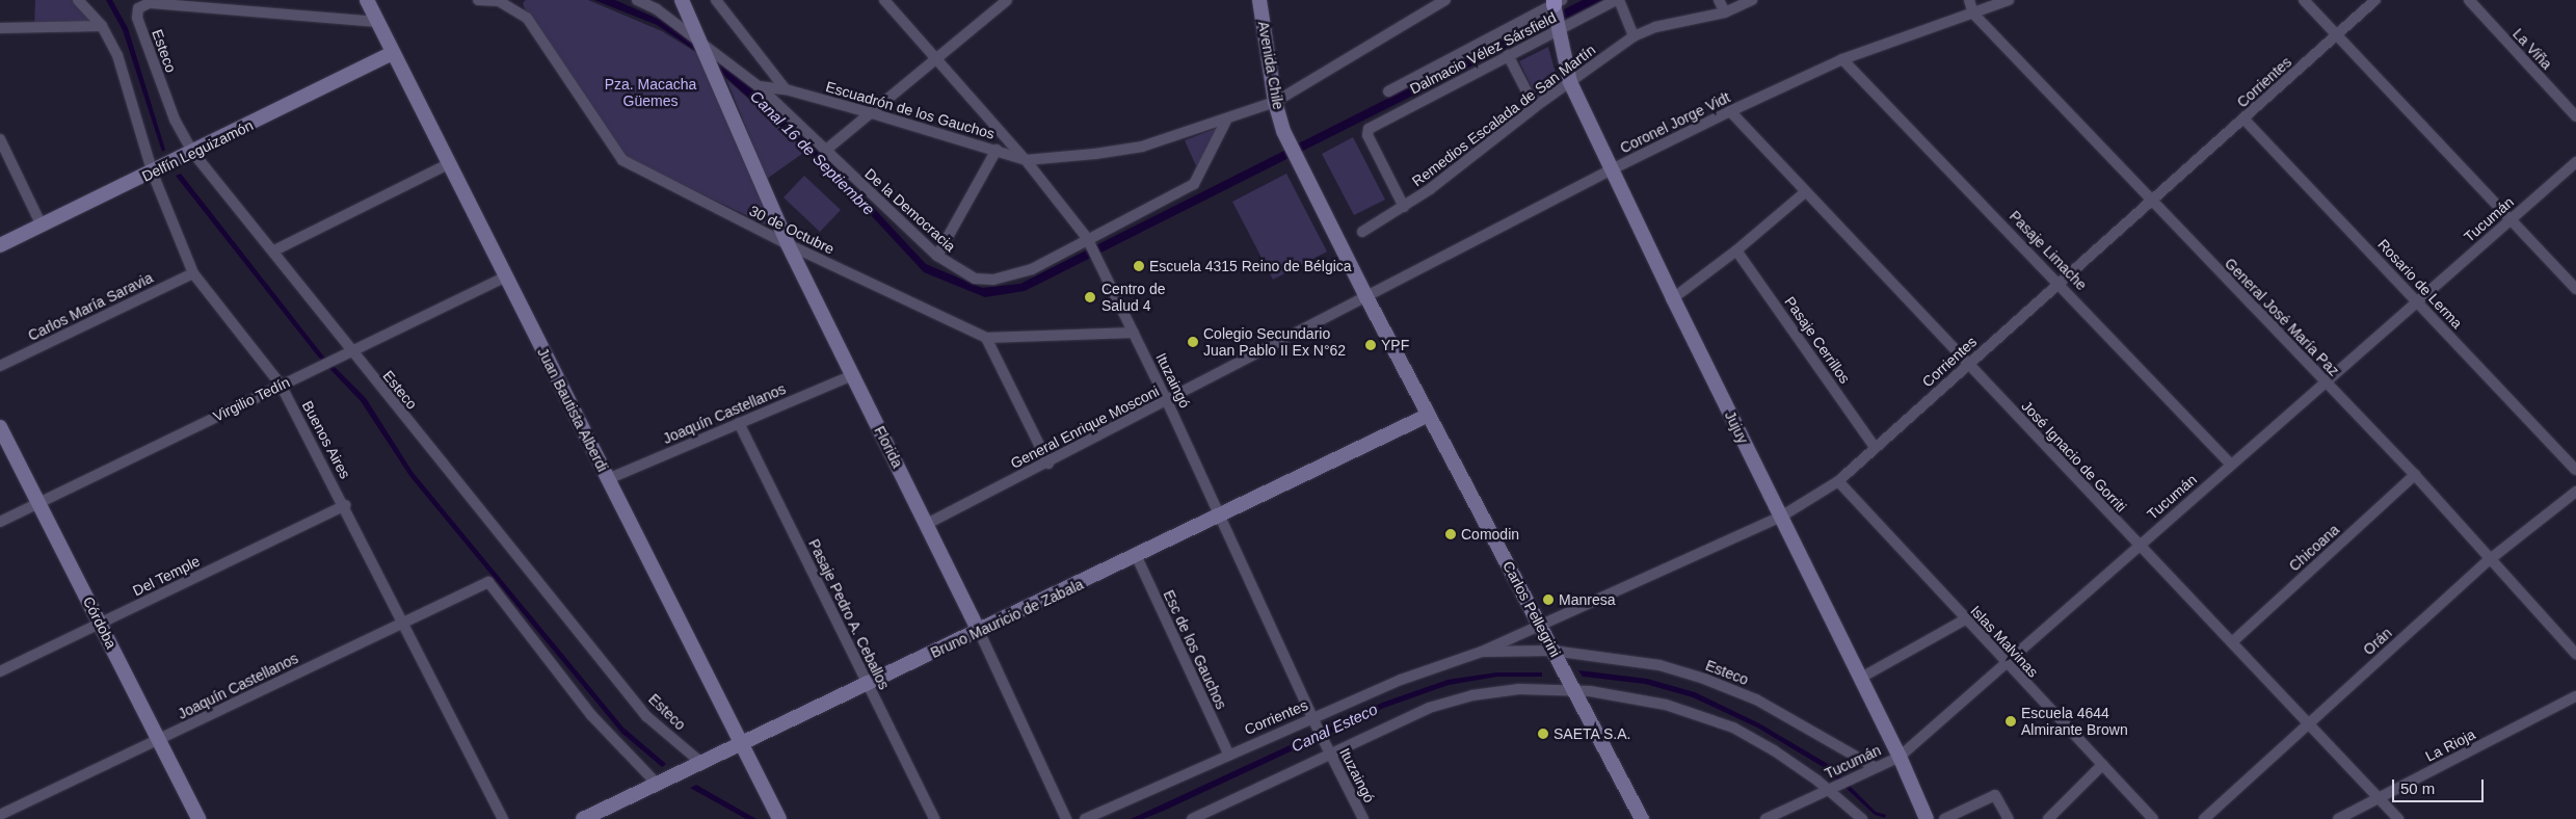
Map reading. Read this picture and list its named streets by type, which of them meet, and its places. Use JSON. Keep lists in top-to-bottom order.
{
  "streets": {
    "street": [
      "La Viña",
      "Esteco",
      "Dalmacio Vélez Sársfield",
      "Avenida Chile",
      "Corrientes",
      "Escuadrón de los Gauchos",
      "Remedios Escalada de San Martín",
      "Coronel Jorge Vidt",
      "Delfín Leguizamón",
      "De la Democracia",
      "Tucumán",
      "30 de Octubre",
      "Pasaje Limache",
      "Rosario de Lerma",
      "Carlos María Saravia",
      "General José María Paz",
      "Pasaje Cerrillos",
      "Ituzaingó",
      "Virgilio Tedín",
      "Juan Bautista Alberdi",
      "Joaquín Castellanos",
      "General Enrique Mosconi",
      "Jujuy",
      "Buenos Aires",
      "Florida",
      "José Ignacio de Gorriti",
      "Chicoana",
      "Del Temple",
      "Carlos Pellegrini",
      "Pasaje Pedro A. Ceballos",
      "Bruno Mauricio de Zabala",
      "Córdoba",
      "Islas Malvinas",
      "Orán",
      "Esc de los Gauchos",
      "La Rioja"
    ]
  },
  "crossings": [
    ["Esteco", "Corrientes"],
    ["Esteco", "Delfín Leguizamón"],
    ["Esteco", "Tucumán"],
    ["Esteco", "Virgilio Tedín"],
    ["Esteco", "Juan Bautista Alberdi"],
    ["Esteco", "Carlos Pellegrini"],
    ["Esteco", "Bruno Mauricio de Zabala"],
    ["Dalmacio Vélez Sársfield", "Remedios Escalada de San Martín"],
    ["Dalmacio Vélez Sársfield", "Jujuy"],
    ["Avenida Chile", "Carlos Pellegrini"],
    ["Corrientes", "Pasaje Limache"],
    ["Corrientes", "Rosario de Lerma"],
    ["Corrientes", "General José María Paz"],
    ["Corrientes", "Pasaje Cerrillos"],
    ["Corrientes", "Ituzaingó"],
    ["Corrientes", "Jujuy"],
    ["Corrientes", "José Ignacio de Gorriti"],
    ["Corrientes", "Carlos Pellegrini"],
    ["Corrientes", "Islas Malvinas"],
    ["Corrientes", "Esc de los Gauchos"],
    ["Escuadrón de los Gauchos", "De la Democracia"],
    ["Escuadrón de los Gauchos", "Ituzaingó"],
    ["Remedios Escalada de San Martín", "Jujuy"],
    ["Coronel Jorge Vidt", "Pasaje Limache"],
    ["Coronel Jorge Vidt", "General José María Paz"],
    ["Coronel Jorge Vidt", "General Enrique Mosconi"],
    ["Coronel Jorge Vidt", "Jujuy"],
    ["Coronel Jorge Vidt", "José Ignacio de Gorriti"],
    ["Coronel Jorge Vidt", "Carlos Pellegrini"],
    ["Delfín Leguizamón", "Juan Bautista Alberdi"],
    ["Delfín Leguizamón", "Buenos Aires"],
    ["De la Democracia", "Ituzaingó"],
    ["De la Democracia", "Florida"],
    ["Tucumán", "Pasaje Limache"],
    ["Tucumán", "Rosario de Lerma"],
    ["Tucumán", "General José María Paz"],
    ["Tucumán", "Jujuy"],
    ["Tucumán", "José Ignacio de Gorriti"],
    ["Tucumán", "Islas Malvinas"],
    ["30 de Octubre", "Ituzaingó"],
    ["30 de Octubre", "Florida"],
    ["Carlos María Saravia", "Buenos Aires"],
    ["General José María Paz", "Chicoana"],
    ["General José María Paz", "Orán"],
    ["Ituzaingó", "General Enrique Mosconi"],
    ["Ituzaingó", "Bruno Mauricio de Zabala"],
    ["Virgilio Tedín", "Juan Bautista Alberdi"],
    ["Virgilio Tedín", "Buenos Aires"],
    ["Virgilio Tedín", "Córdoba"],
    ["Juan Bautista Alberdi", "Joaquín Castellanos"],
    ["Juan Bautista Alberdi", "Bruno Mauricio de Zabala"],
    ["Joaquín Castellanos", "Buenos Aires"],
    ["Joaquín Castellanos", "Florida"],
    ["Joaquín Castellanos", "Pasaje Pedro A. Ceballos"],
    ["Joaquín Castellanos", "Bruno Mauricio de Zabala"],
    ["Joaquín Castellanos", "Córdoba"],
    ["General Enrique Mosconi", "Florida"],
    ["General Enrique Mosconi", "Carlos Pellegrini"],
    ["Buenos Aires", "Del Temple"],
    ["Florida", "Bruno Mauricio de Zabala"],
    ["José Ignacio de Gorriti", "Chicoana"],
    ["José Ignacio de Gorriti", "Orán"],
    ["José Ignacio de Gorriti", "La Rioja"],
    ["Del Temple", "Córdoba"],
    ["Carlos Pellegrini", "Bruno Mauricio de Zabala"],
    ["Pasaje Pedro A. Ceballos", "Bruno Mauricio de Zabala"],
    ["Bruno Mauricio de Zabala", "Esc de los Gauchos"]
  ],
  "water": ["Canal 16 de Septiembre", "Canal Esteco"],
  "parks": ["Pza. Macacha Güemes"],
  "places": [
    "Escuela 4315 Reino de Bélgica",
    "Centro de Salud 4",
    "Colegio Secundario Juan Pablo II Ex N°62",
    "YPF",
    "Comodin",
    "Manresa",
    "Escuela 4644 Almirante Brown",
    "SAETA S.A."
  ],
  "scale_bar": "50 m"
}
